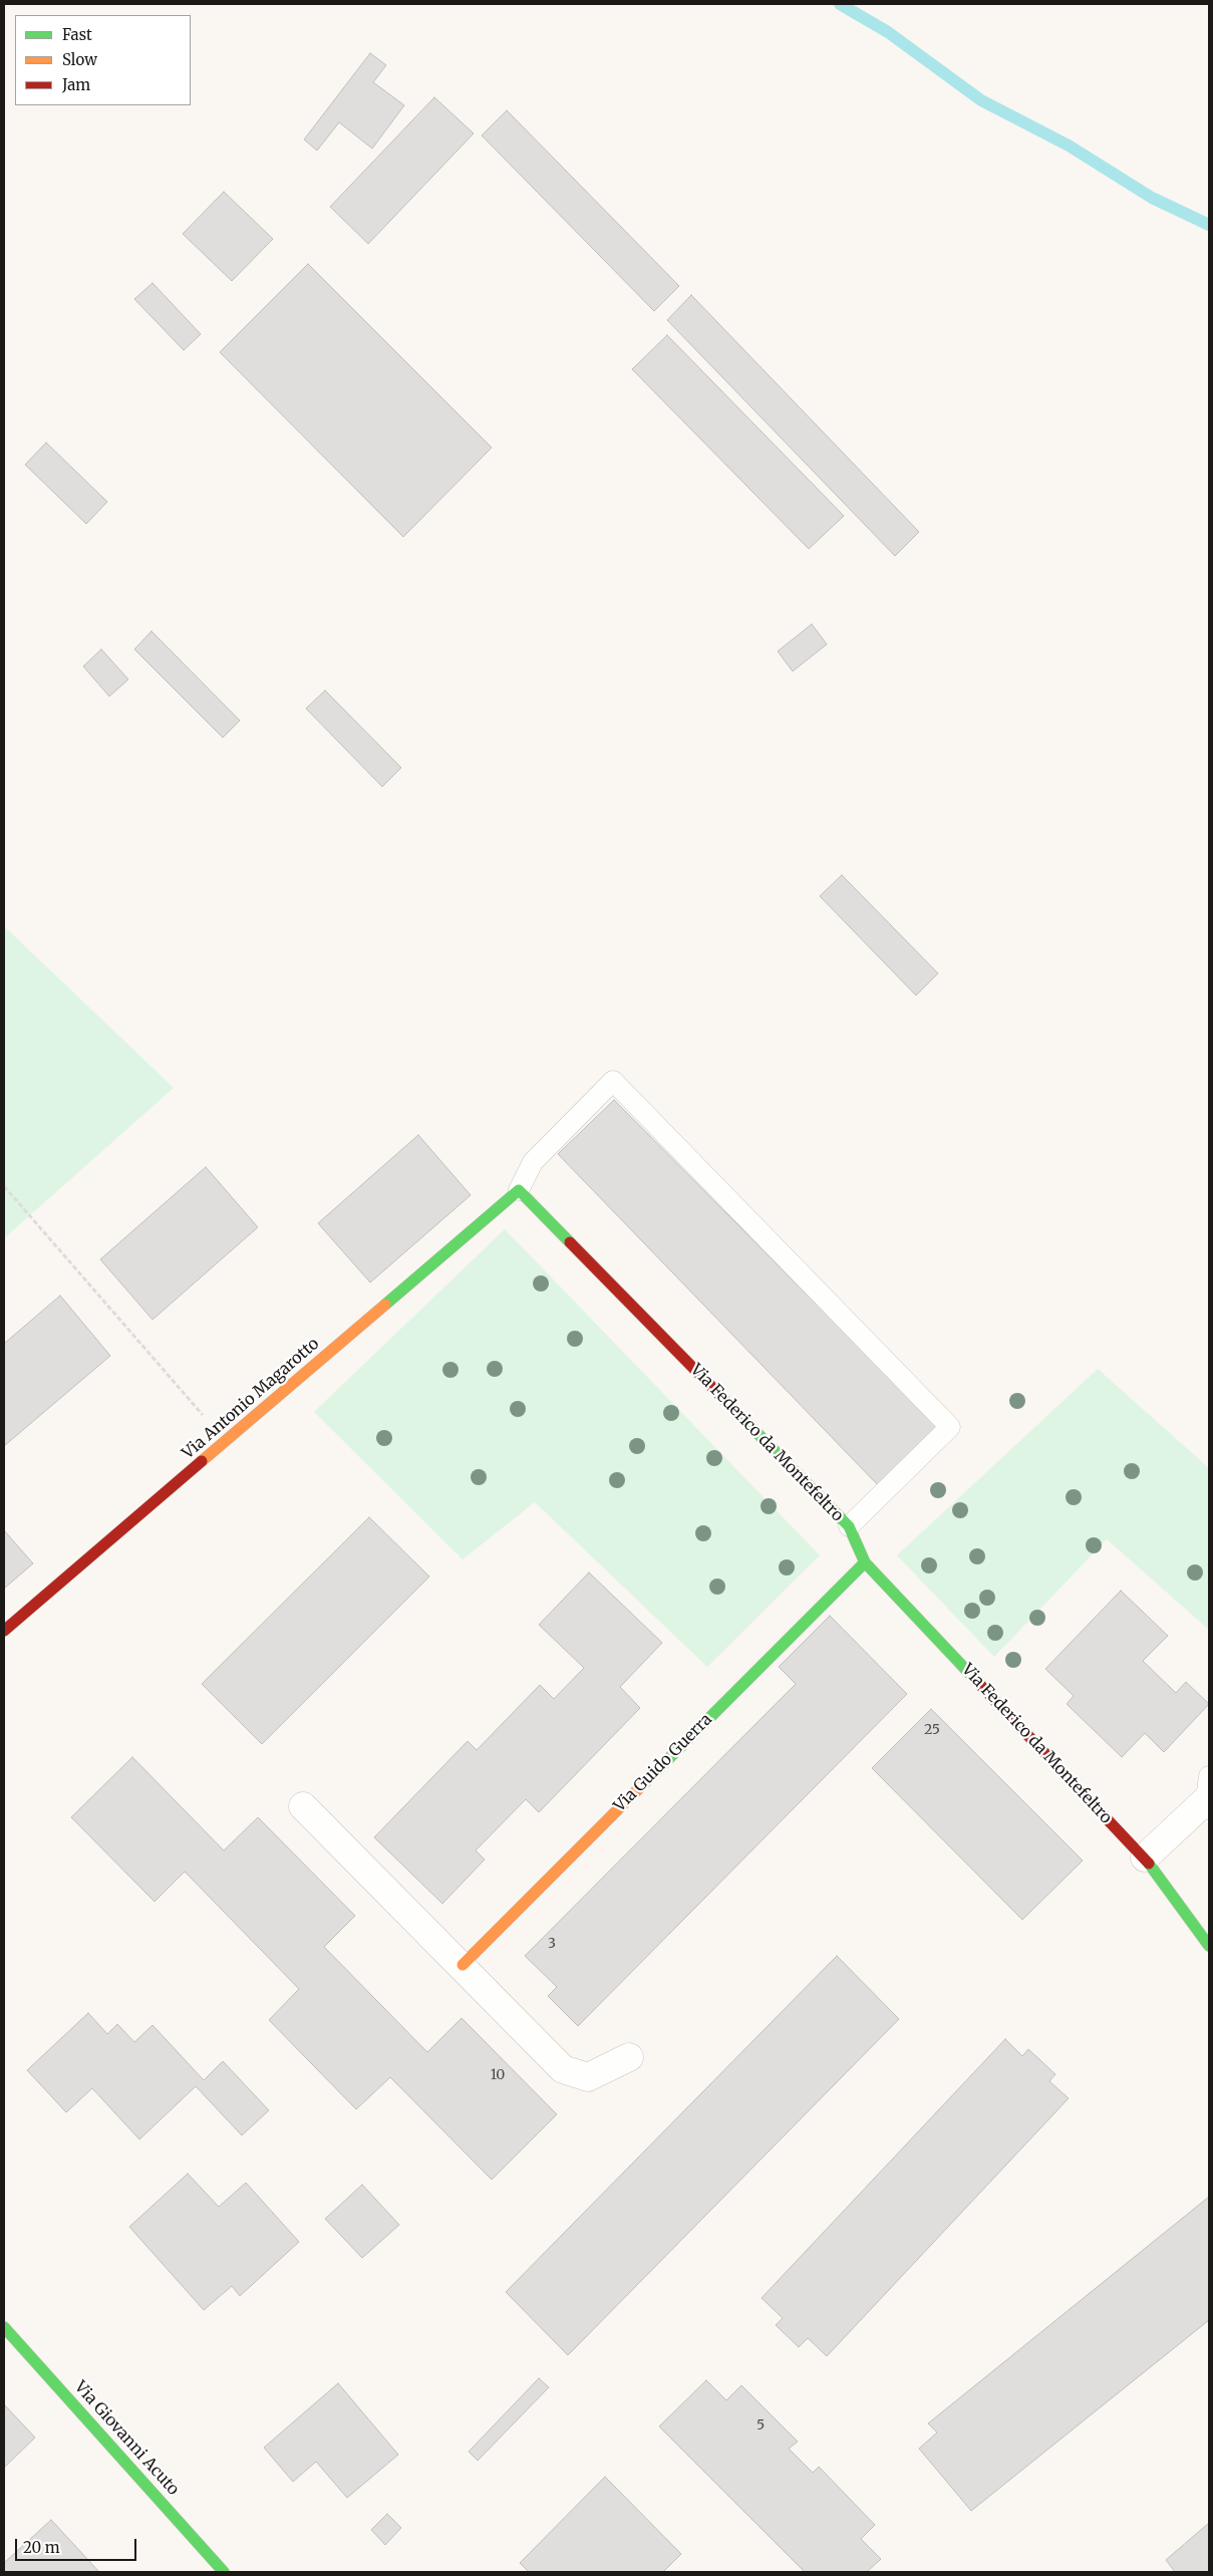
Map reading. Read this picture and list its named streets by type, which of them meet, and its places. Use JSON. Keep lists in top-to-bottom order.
{
  "streets": {
    "street": [
      "Via Antonio Magarotto",
      "Via Federico da Montefeltro",
      "Via Guido Guerra",
      "Via Giovanni Acuto"
    ]
  },
  "crossings": [
    ["Via Antonio Magarotto", "Via Federico da Montefeltro"],
    ["Via Federico da Montefeltro", "Via Guido Guerra"]
  ],
  "house_numbers": [
    "25",
    "3",
    "10",
    "5"
  ],
  "legend": ["Fast", "Slow", "Jam"],
  "scale_bar": "20 m"
}
